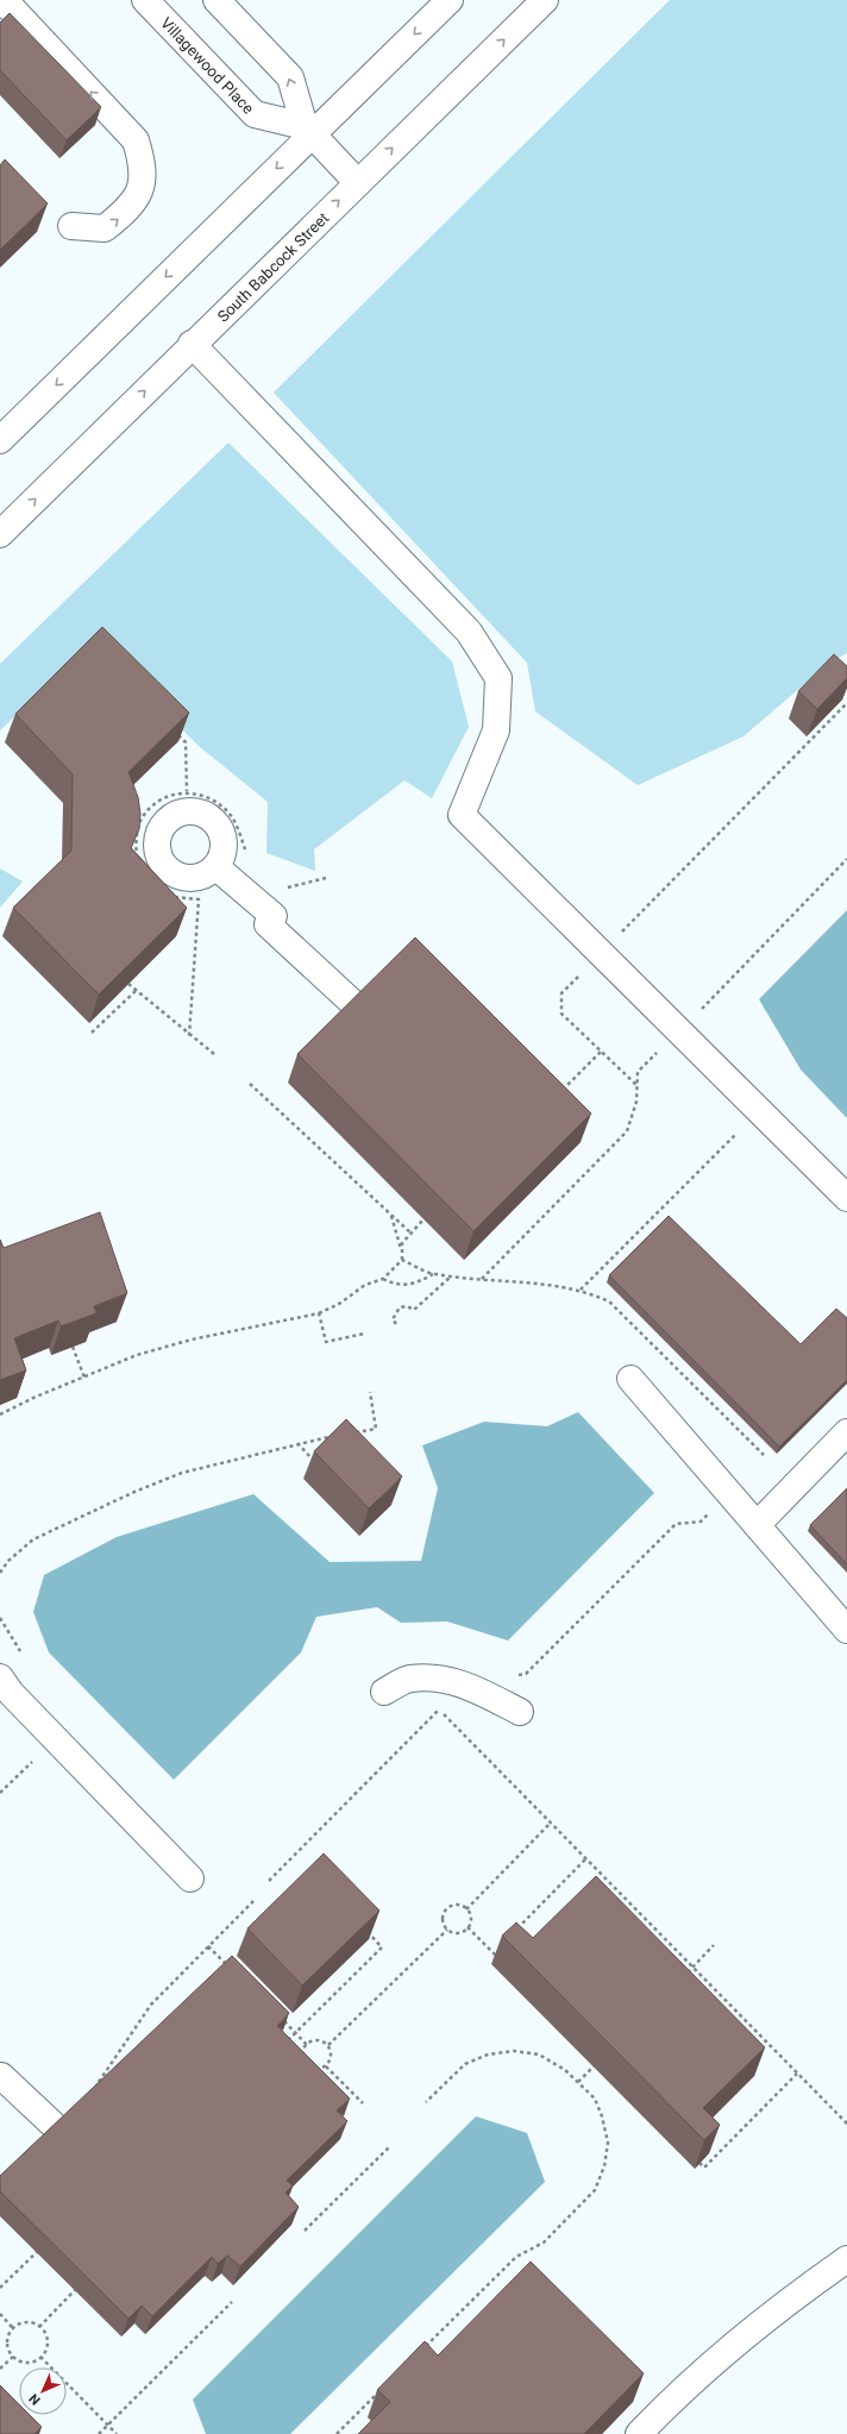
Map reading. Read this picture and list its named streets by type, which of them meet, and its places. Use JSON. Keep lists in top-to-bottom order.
{
  "streets": {
    "main road": ["Villagewood Place", "South Babcock Street"]
  },
  "north": "bottom left"
}
